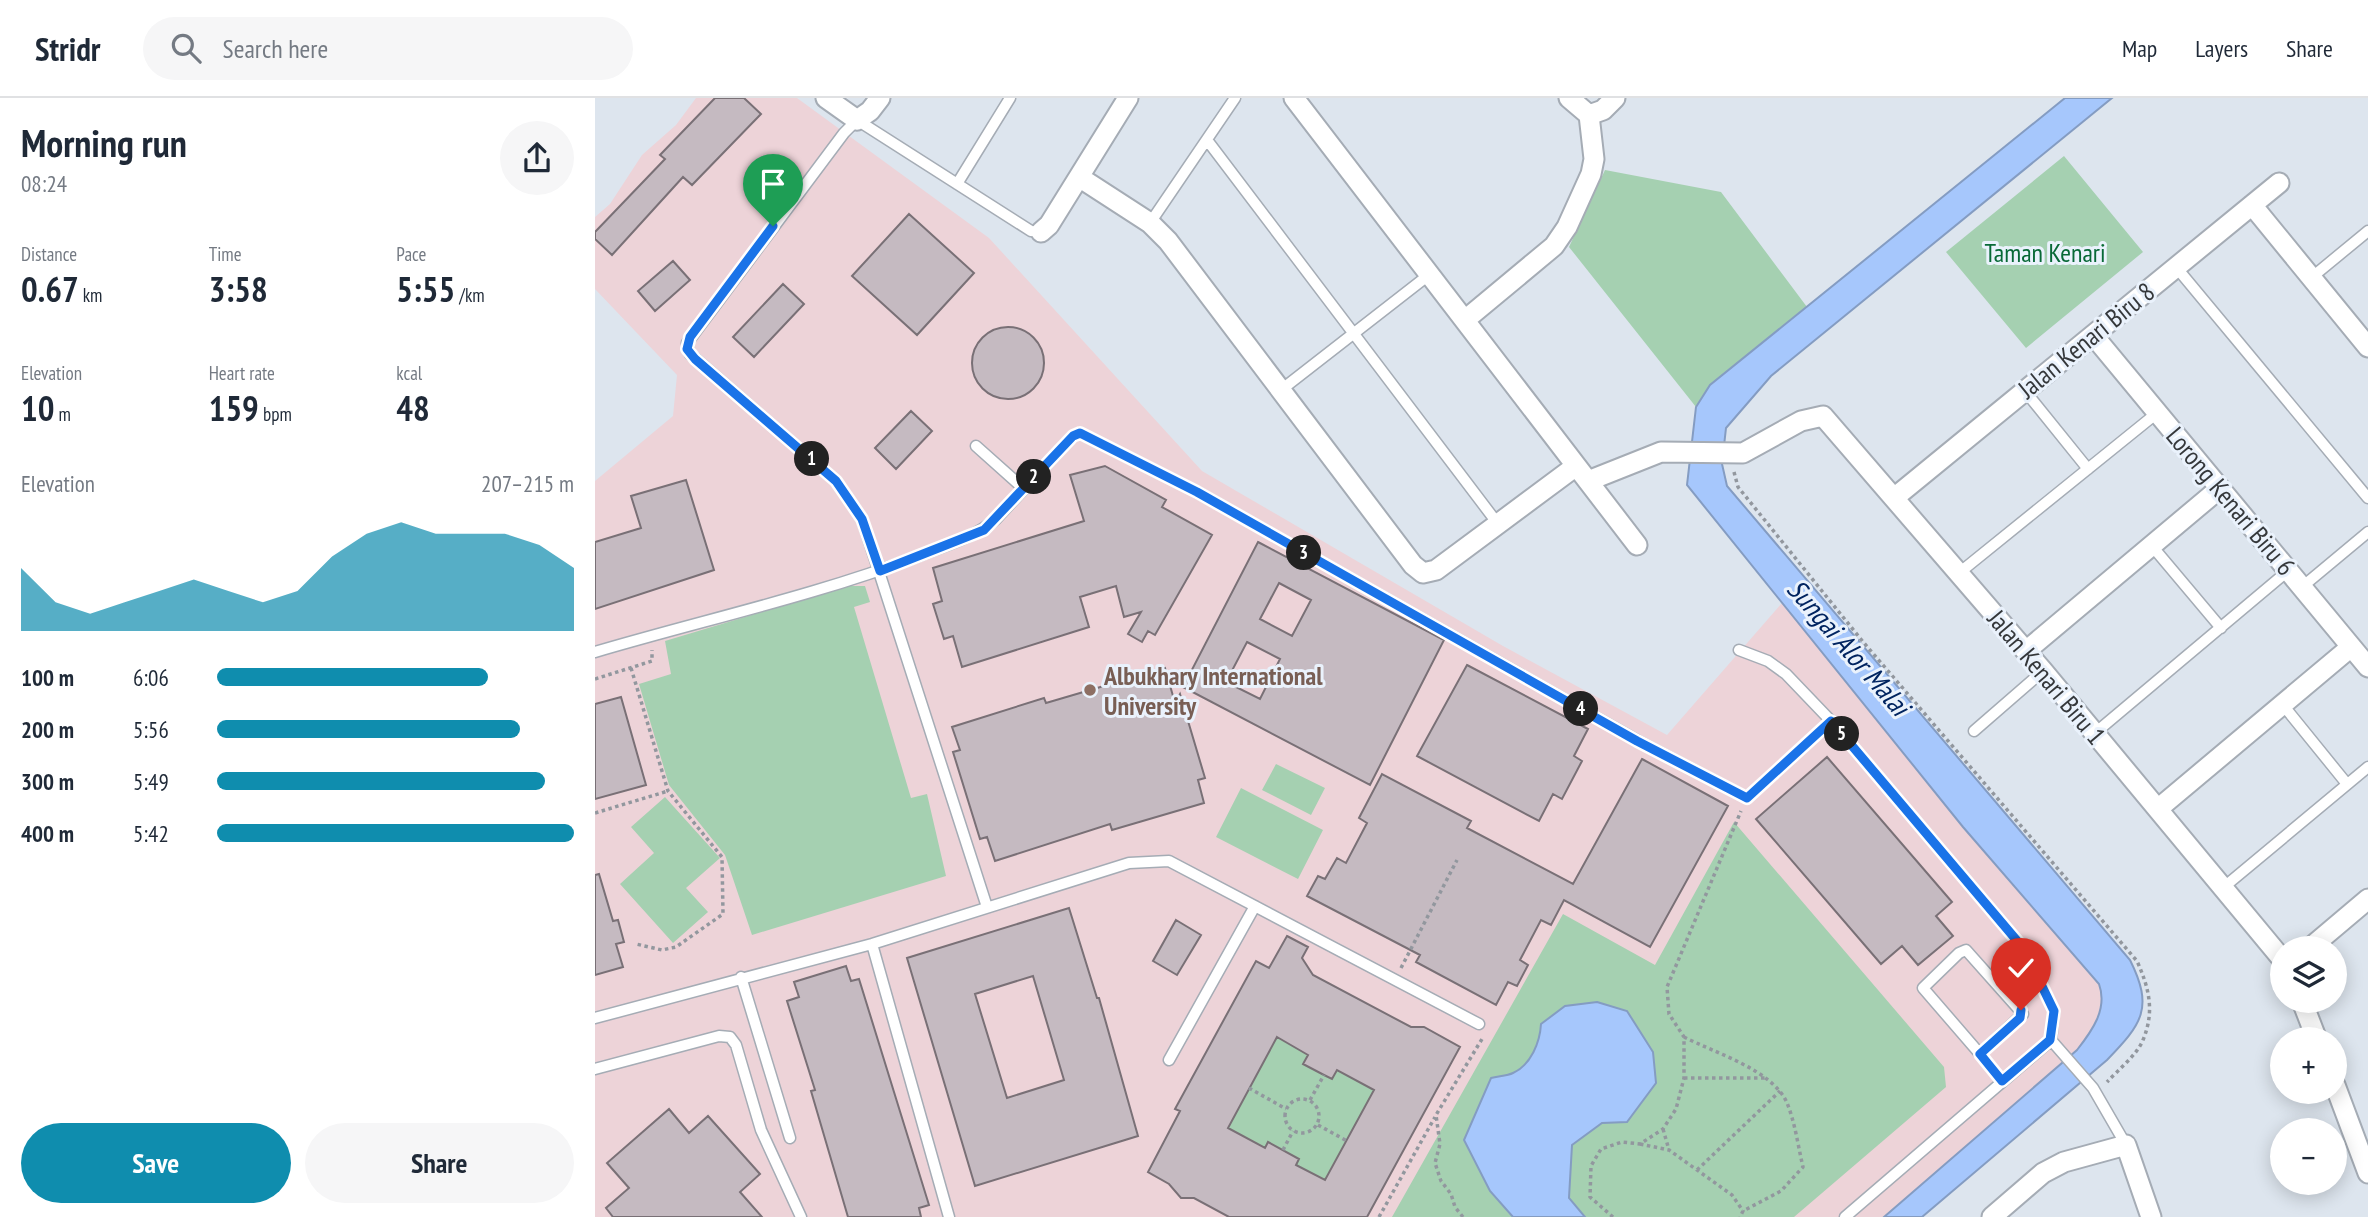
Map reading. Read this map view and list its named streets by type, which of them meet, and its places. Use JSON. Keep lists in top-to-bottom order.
{
  "streets": {
    "street": ["Jalan Kenari Biru 8", "Lorong Kenari Biru 6", "Jalan Kenari Biru 1"]
  },
  "crossings": [
    ["Jalan Kenari Biru 8", "Lorong Kenari Biru 6"],
    ["Jalan Kenari Biru 8", "Jalan Kenari Biru 1"]
  ],
  "water": ["Sungai Alor Malai"],
  "parks": ["Taman Kenari"],
  "places": ["Albukhary International University"],
  "page": {
    "header": "Stridr",
    "search": "Search here",
    "nav": ["Map", "Layers", "Share"],
    "heading": ["Morning run", "08:24"],
    "stats": [
      ["Distance", "0.67 km"],
      ["Time", "3:58"],
      ["Pace", "5:55 /km"],
      ["Elevation", "10 m"],
      ["Heart rate", "159 bpm"],
      ["kcal", "48"]
    ],
    "pins": [
      "1",
      "2",
      "3",
      "4",
      "5"
    ],
    "chart": ["Elevation", "207–215 m"],
    "list": [
      {
        "name": "100 m",
        "note": "6:06"
      },
      {
        "name": "200 m",
        "note": "5:56"
      },
      {
        "name": "300 m",
        "note": "5:49"
      },
      {
        "name": "400 m",
        "note": "5:42"
      }
    ],
    "map_buttons": ["+", "−"],
    "buttons": ["Save", "Share"]
  }
}
